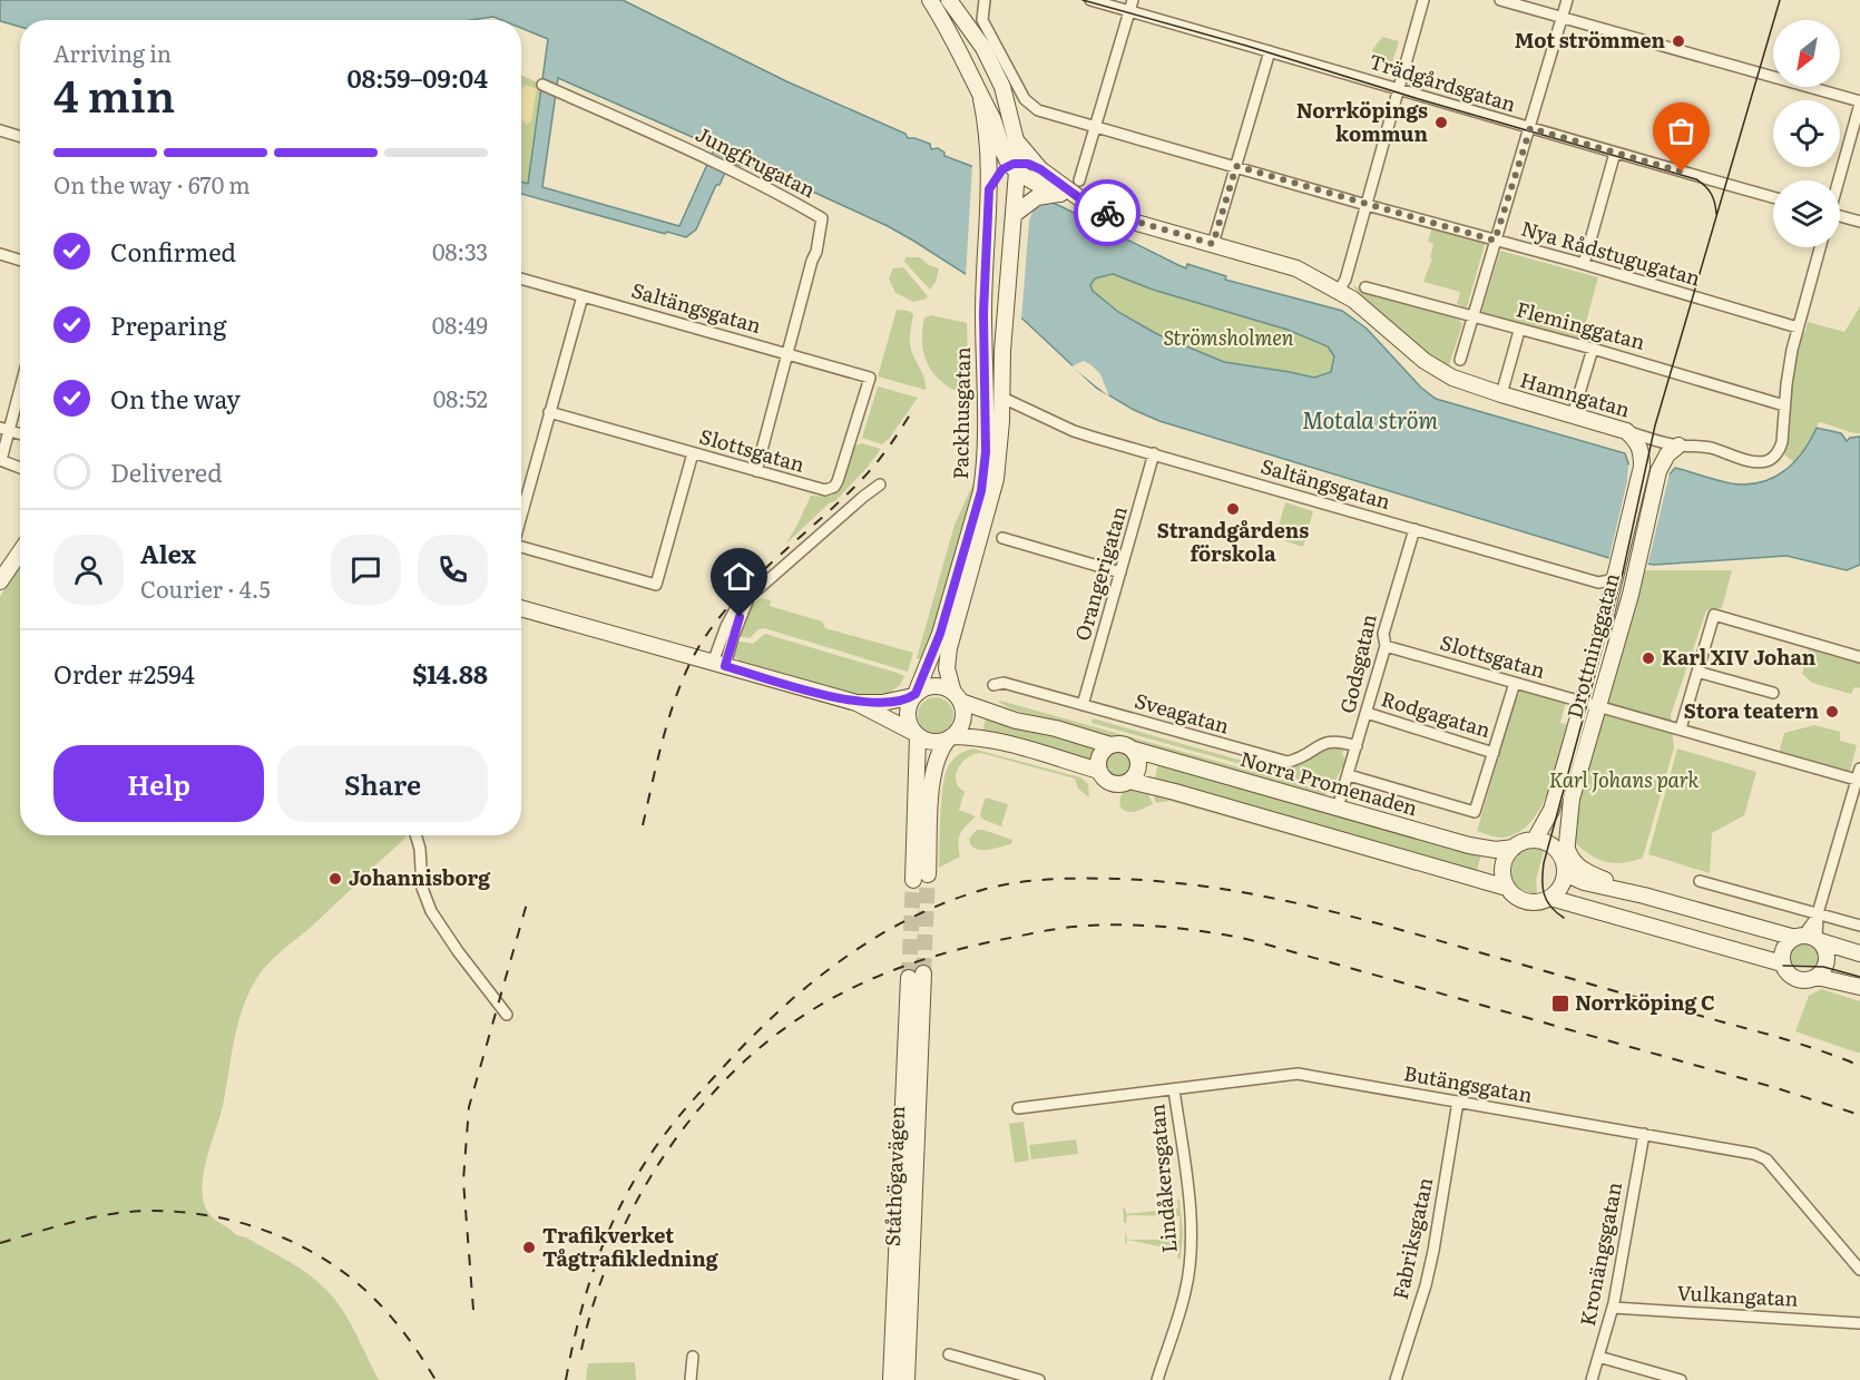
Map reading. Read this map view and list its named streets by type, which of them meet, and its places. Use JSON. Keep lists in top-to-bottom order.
{
  "streets": {
    "main road": [
      "Hamngatan",
      "Packhusgatan",
      "Drottninggatan",
      "Norra Promenaden",
      "Ståthögavägen"
    ],
    "street": [
      "Trädgårdsgatan",
      "Jungfrugatan",
      "Nya Rådstugugatan",
      "Saltängsgatan",
      "Fleminggatan",
      "Slottsgatan",
      "Orangerigatan",
      "Godsgatan",
      "Sveagatan",
      "Rodgagatan",
      "Butängsgatan",
      "Lindåkersgatan",
      "Fabriksgatan",
      "Kronängsgatan",
      "Vulkangatan"
    ]
  },
  "crossings": [
    ["Jungfrugatan", "Saltängsgatan"],
    ["Jungfrugatan", "Slottsgatan"],
    ["Nya Rådstugugatan", "Hamngatan"],
    ["Saltängsgatan", "Packhusgatan"],
    ["Saltängsgatan", "Slottsgatan"],
    ["Saltängsgatan", "Orangerigatan"],
    ["Saltängsgatan", "Drottninggatan"],
    ["Saltängsgatan", "Godsgatan"],
    ["Fleminggatan", "Hamngatan"],
    ["Hamngatan", "Drottninggatan"],
    ["Slottsgatan", "Drottninggatan"],
    ["Slottsgatan", "Godsgatan"],
    ["Orangerigatan", "Sveagatan"],
    ["Drottninggatan", "Norra Promenaden"],
    ["Godsgatan", "Sveagatan"],
    ["Godsgatan", "Rodgagatan"],
    ["Godsgatan", "Norra Promenaden"],
    ["Butängsgatan", "Lindåkersgatan"],
    ["Butängsgatan", "Fabriksgatan"],
    ["Butängsgatan", "Kronängsgatan"],
    ["Kronängsgatan", "Vulkangatan"]
  ],
  "water": ["Motala ström"],
  "parks": ["Strömsholmen", "Karl Johans park"],
  "places": {
    "other": [
      "Mot strömmen",
      "Norrköpings kommun",
      "Strandgårdens förskola",
      "Karl XIV Johan",
      "Stora teatern",
      "Johannisborg",
      "Trafikverket Tågtrafikledning"
    ],
    "transit": ["Norrköping C"]
  },
  "north": "bottom left",
  "page": {
    "heading": ["4 min", "Arriving in", "08:59–09:04"],
    "panel": [
      "Alex",
      "Courier · 4.5",
      "Order #2594",
      "$14.88"
    ],
    "bar": "On the way · 670 m",
    "list": [
      ["Confirmed", "08:33"],
      ["Preparing", "08:49"],
      ["On the way", "08:52"],
      "Delivered"
    ],
    "buttons": ["Help", "Share"]
  }
}
